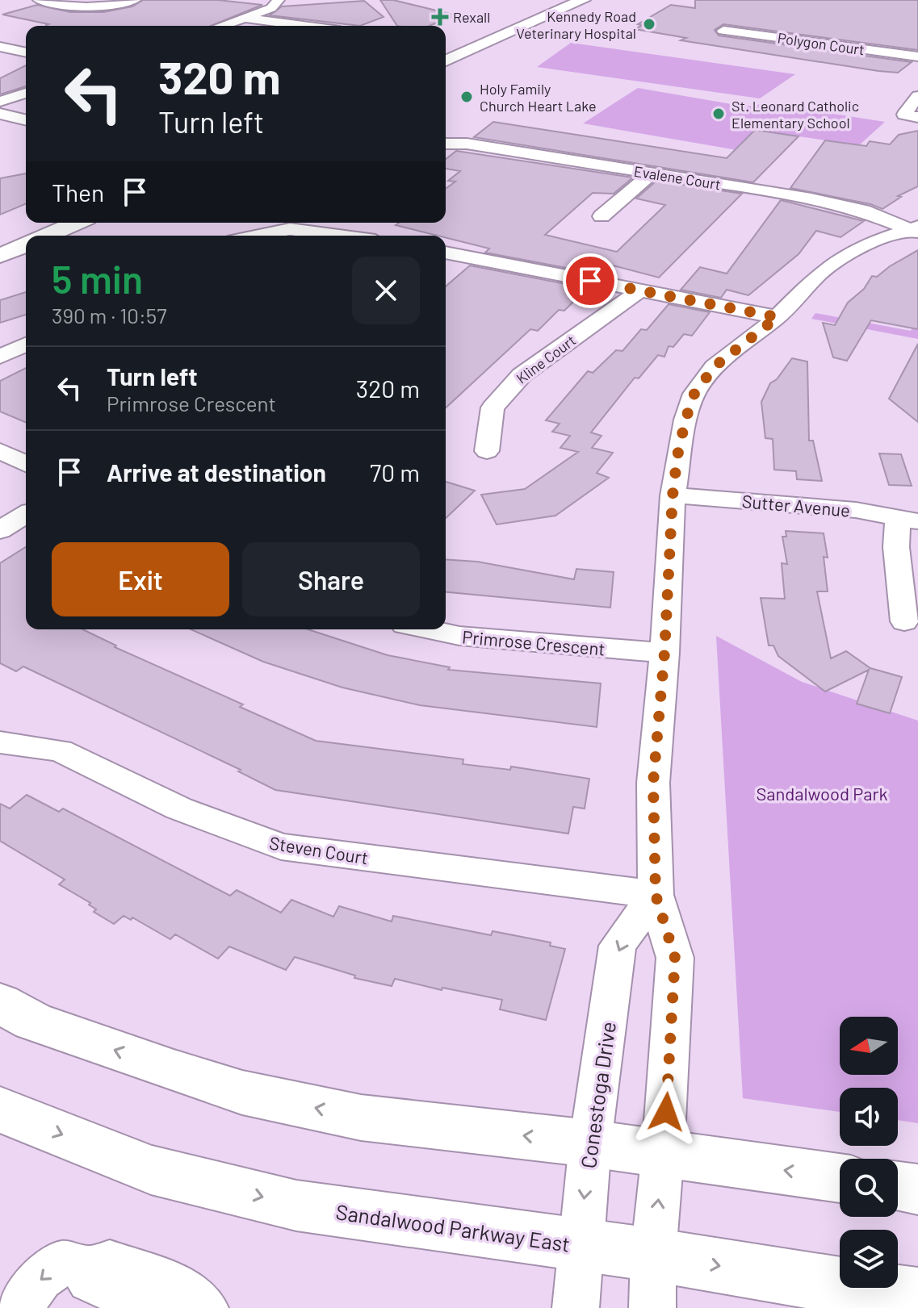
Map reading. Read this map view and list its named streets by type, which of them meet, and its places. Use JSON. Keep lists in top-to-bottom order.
{
  "streets": {
    "main road": ["Sandalwood Parkway East"],
    "street": [
      "Polygon Court",
      "Evalene Court",
      "Kline Court",
      "Sutter Avenue",
      "Primrose Crescent",
      "Steven Court",
      "Conestoga Drive"
    ]
  },
  "crossings": [
    ["Steven Court", "Conestoga Drive"],
    ["Conestoga Drive", "Sandalwood Parkway East"]
  ],
  "parks": ["Sandalwood Park"],
  "places": {
    "health": ["Rexall"],
    "other": ["Kennedy Road Veterinary Hospital", "Holy Family Church Heart Lake", "St. Leonard Catholic Elementary School"]
  },
  "north": "left",
  "page": {
    "turn": ["320 m", "Turn left"],
    "then": "Then",
    "heading": ["5 min", "390 m · 10:57"],
    "list": [
      {
        "name": "Turn left",
        "note": "Primrose Crescent",
        "value": "320 m"
      },
      {
        "name": "Arrive at destination",
        "value": "70 m"
      }
    ],
    "buttons": ["Exit", "Share"]
  }
}
